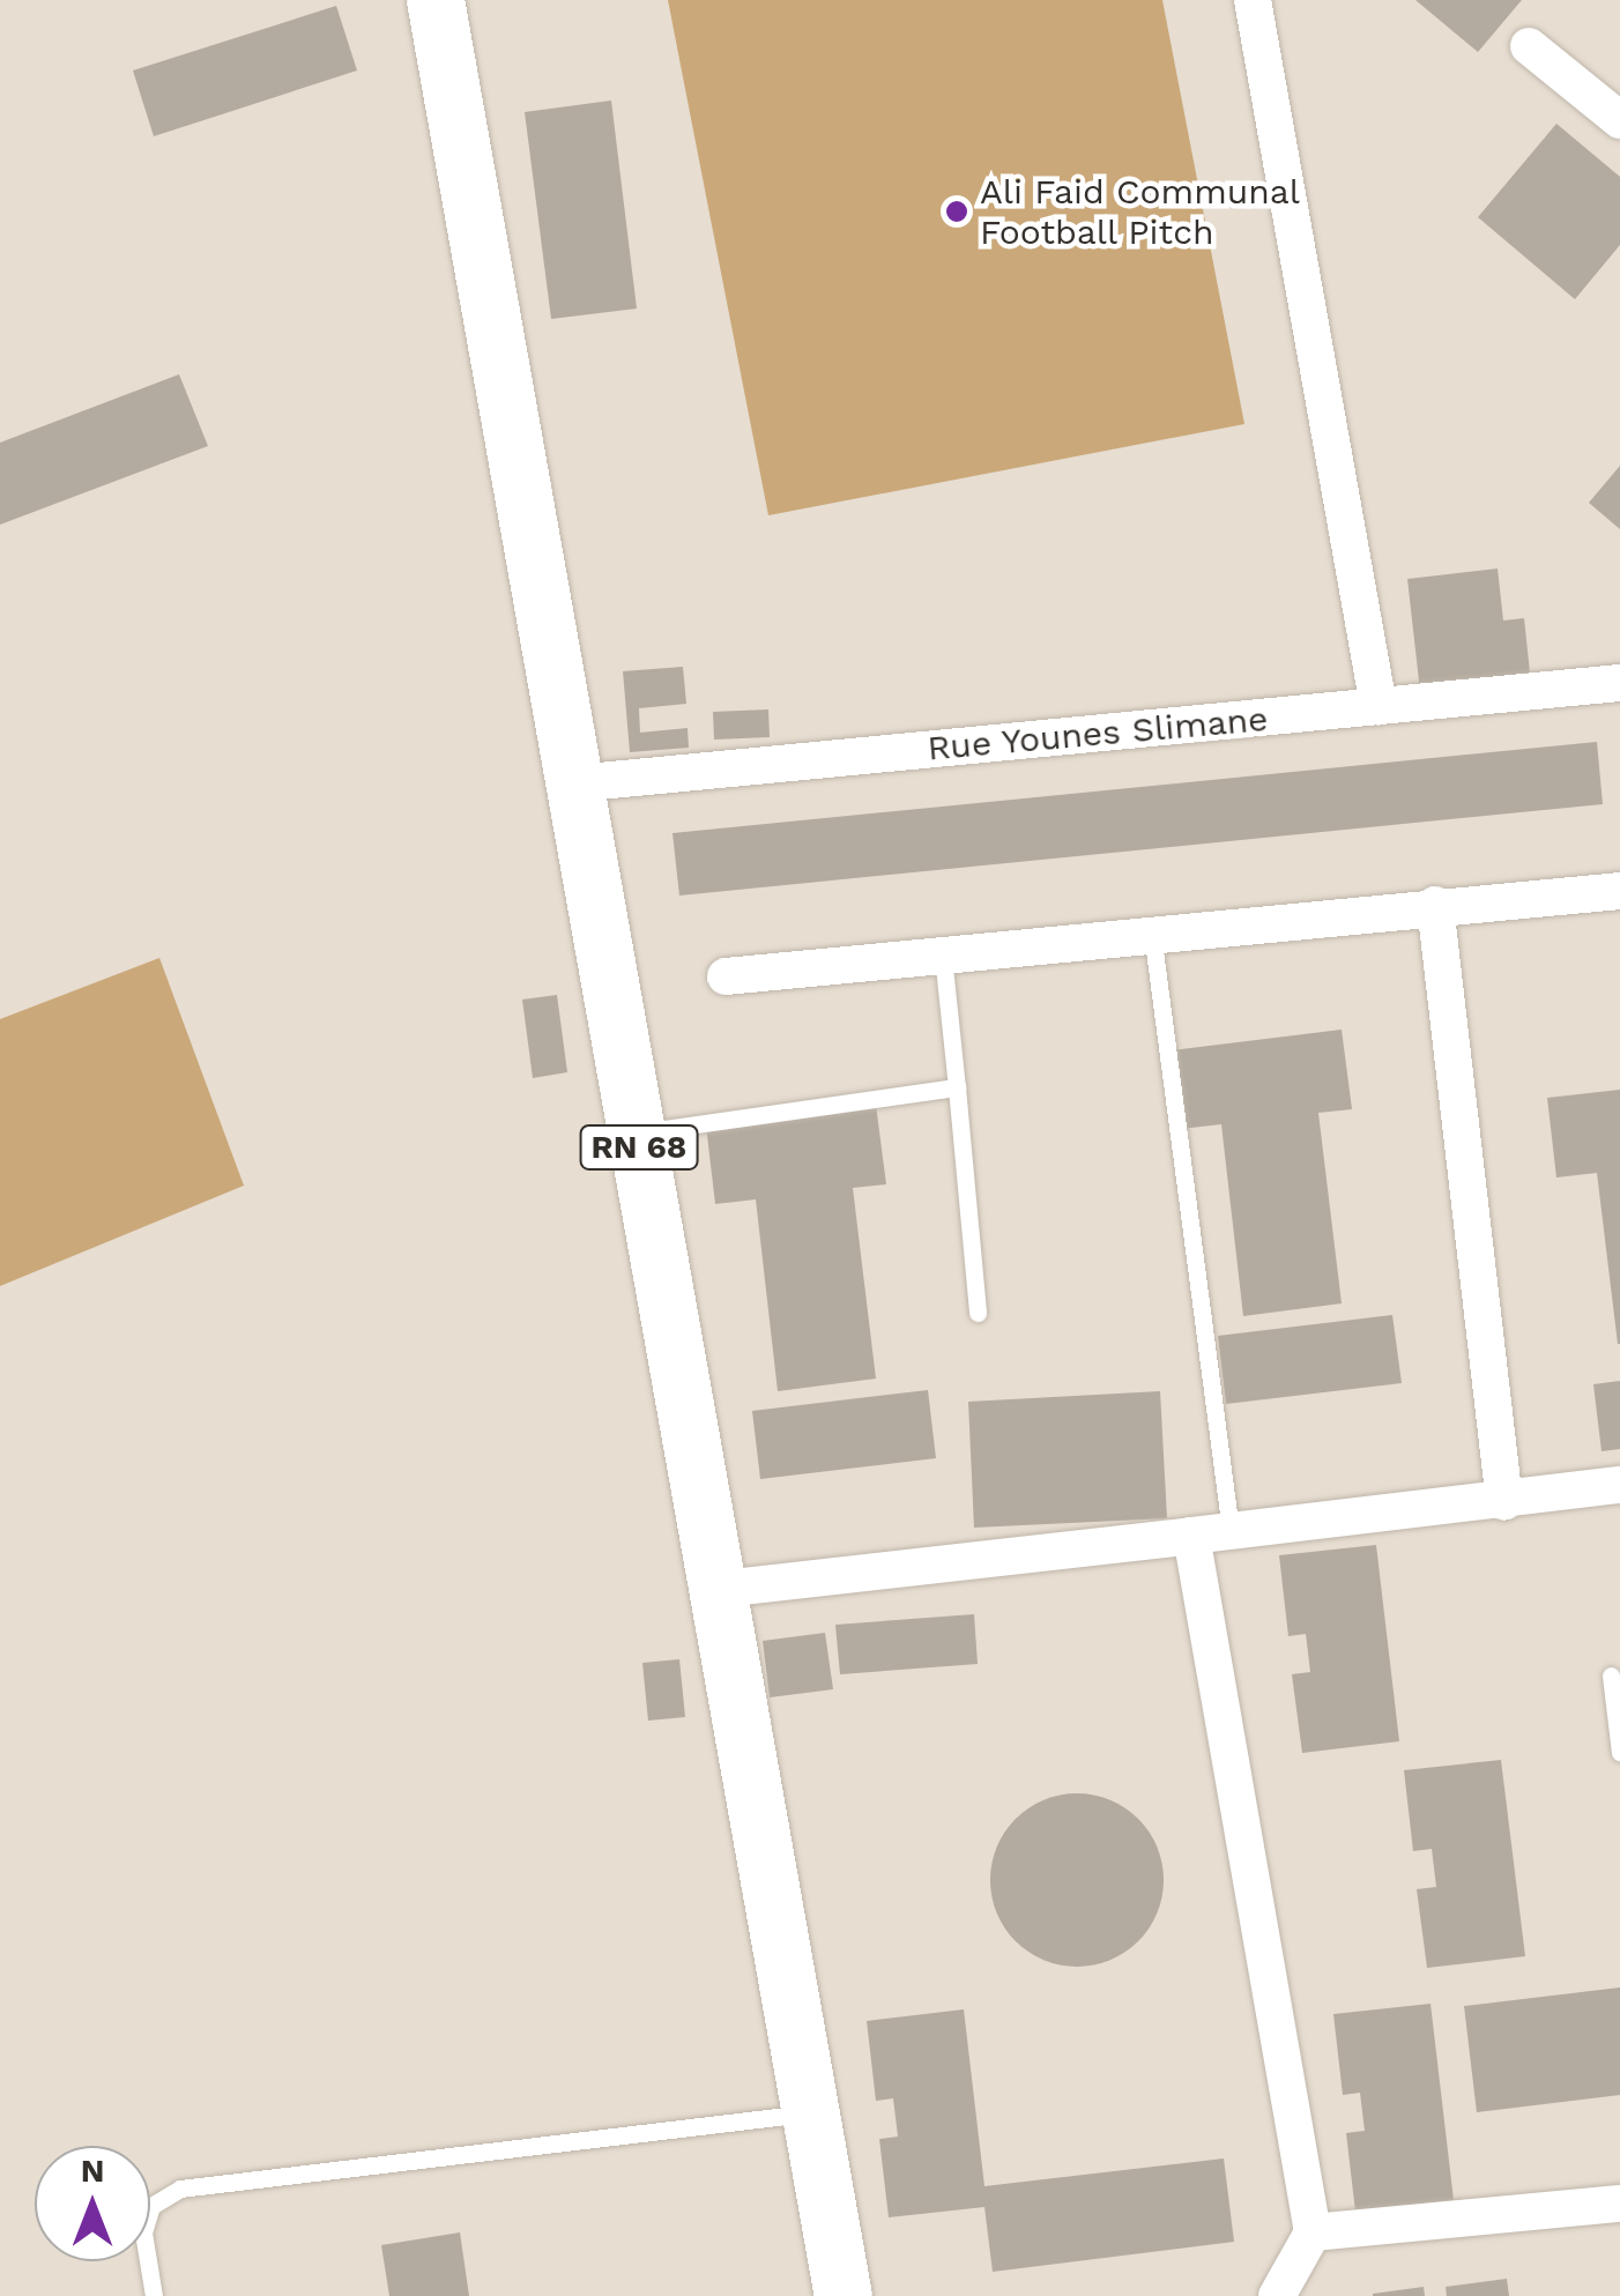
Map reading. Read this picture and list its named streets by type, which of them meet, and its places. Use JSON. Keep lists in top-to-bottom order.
{
  "streets": {
    "main road": ["RN 68"],
    "street": ["Rue Younes Slimane"]
  },
  "crossings": [
    ["Rue Younes Slimane", "RN 68"]
  ],
  "places": ["Ali Faid Communal Football Pitch"],
  "north": "top"
}
